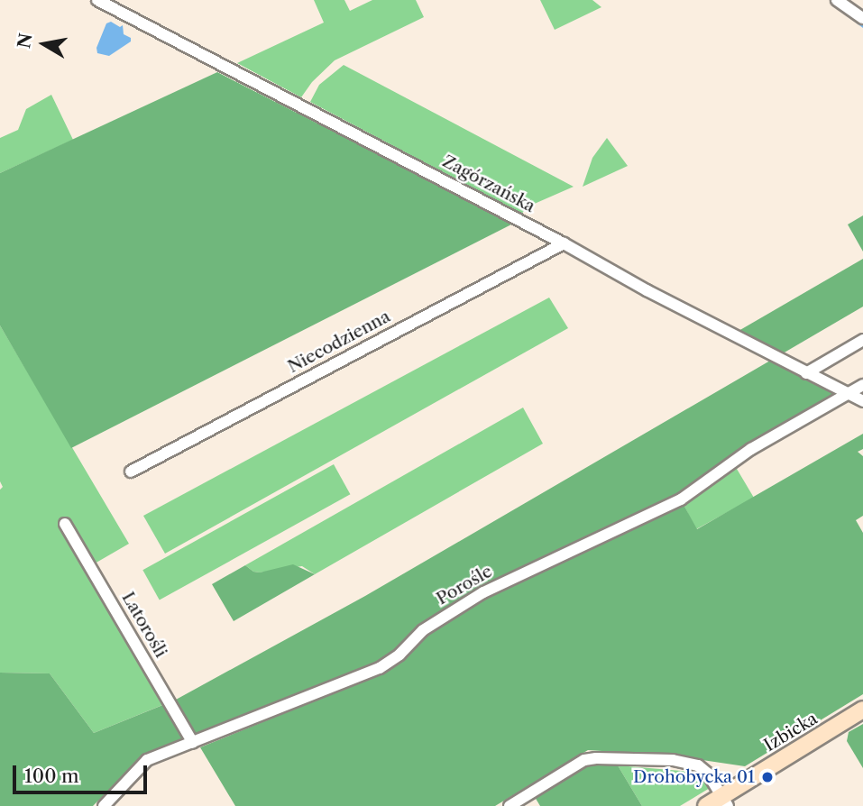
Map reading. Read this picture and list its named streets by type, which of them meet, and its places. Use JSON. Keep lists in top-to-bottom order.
{
  "streets": {
    "street": [
      "Zagórzańska",
      "Niecodzienna",
      "Porośle",
      "Latorośli",
      "Izbicka"
    ]
  },
  "crossings": [
    ["Zagórzańska", "Niecodzienna"],
    ["Zagórzańska", "Porośle"],
    ["Porośle", "Latorośli"]
  ],
  "places": ["Drohobycka 01"],
  "scale_bar": "100 m",
  "north": "left"
}
